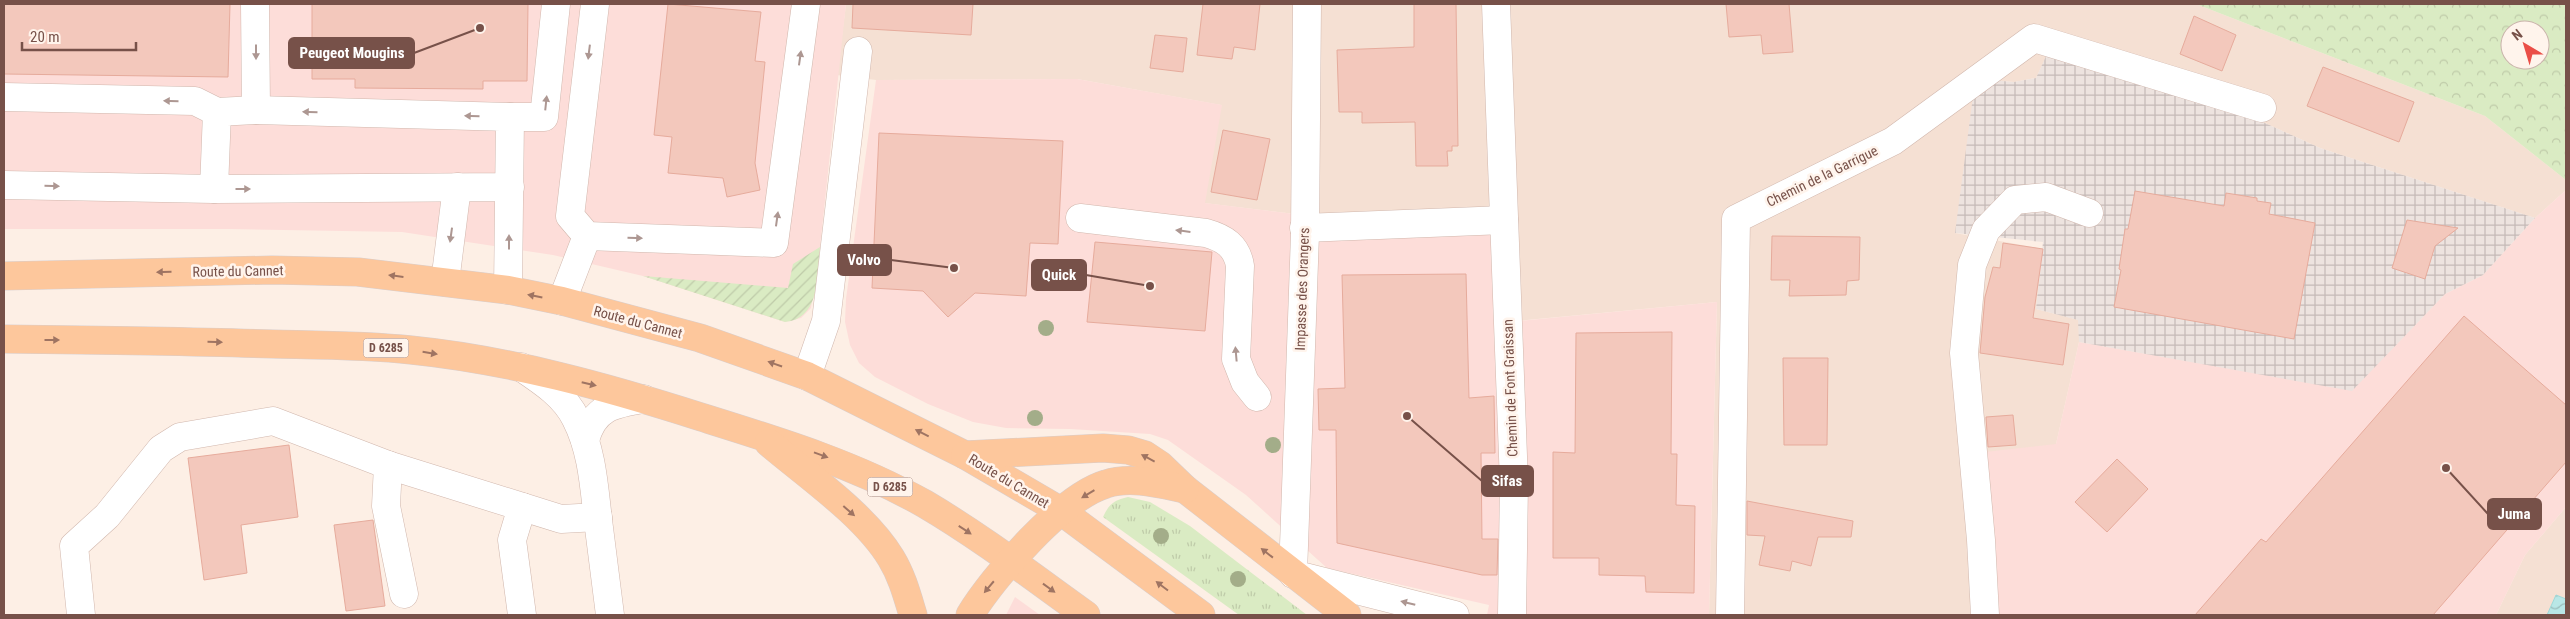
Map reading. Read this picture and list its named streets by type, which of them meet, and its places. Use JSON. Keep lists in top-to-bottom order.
{
  "streets": {
    "main road": ["Route du Cannet", "D 6285"],
    "street": ["Chemin de la Garrigue", "Impasse des Orangers", "Chemin de Font Graissan"]
  },
  "places": [
    "Peugeot Mougins",
    "Volvo",
    "Quick",
    "Sifas",
    "Juma"
  ],
  "scale_bar": "20 m",
  "north": "top left"
}
